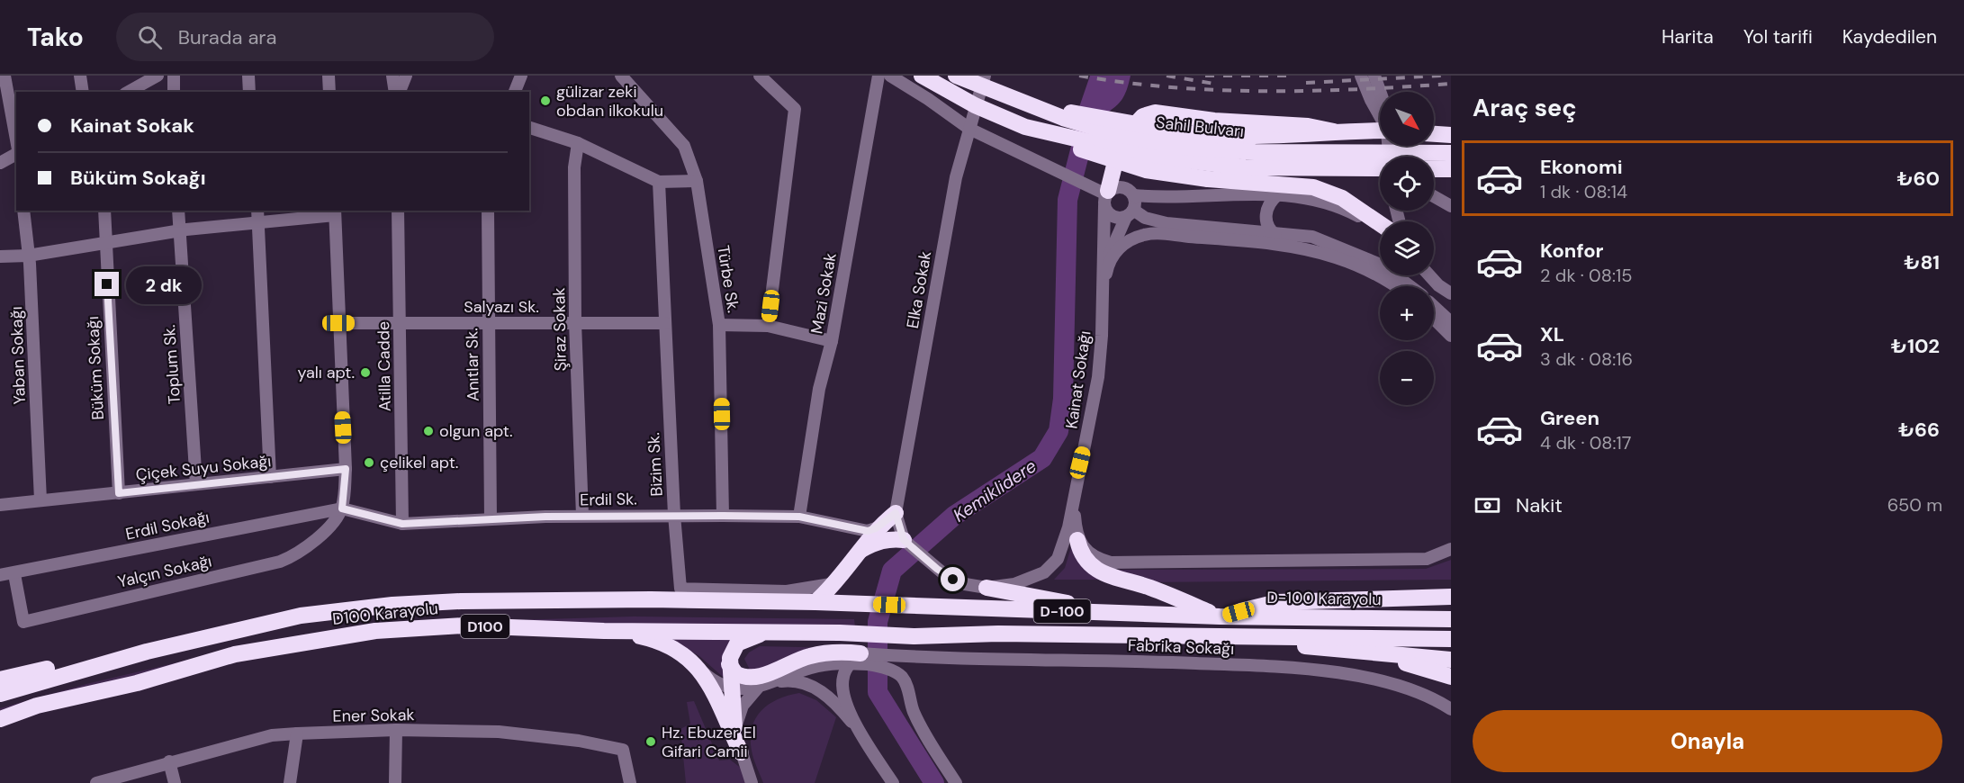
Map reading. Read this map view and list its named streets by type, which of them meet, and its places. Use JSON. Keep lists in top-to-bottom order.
{
  "streets": {
    "highway": [
      "Sahil Bulvarı",
      "D-100 Karayolu",
      "D-100",
      "D100 Karayolu",
      "D100"
    ],
    "street": [
      "Türbe Sk.",
      "Elka Sokak",
      "Mazi Sokak",
      "Salyazı Sk.",
      "Şiraz Sokak",
      "Yaban Sokağı",
      "Toplum Sk.",
      "Anıtlar Sk.",
      "Atilla Cadde",
      "Büküm Sokağı",
      "Kainat Sokağı",
      "Bizim Sk.",
      "Çiçek Suyu Sokağı",
      "Erdil Sk.",
      "Erdil Sokağı",
      "Yalçın Sokağı",
      "Fabrika Sokağı",
      "Ener Sokak"
    ]
  },
  "crossings": [
    ["Türbe Sk.", "Erdil Sk."],
    ["Mazi Sokak", "Erdil Sk."],
    ["Salyazı Sk.", "Şiraz Sokak"],
    ["Salyazı Sk.", "Anıtlar Sk."],
    ["Salyazı Sk.", "Atilla Cadde"],
    ["Salyazı Sk.", "Bizim Sk."],
    ["Şiraz Sokak", "Erdil Sk."],
    ["Yaban Sokağı", "Çiçek Suyu Sokağı"],
    ["Toplum Sk.", "Çiçek Suyu Sokağı"],
    ["Anıtlar Sk.", "Erdil Sk."],
    ["Atilla Cadde", "Erdil Sk."],
    ["Büküm Sokağı", "Çiçek Suyu Sokağı"],
    ["Bizim Sk.", "Erdil Sk."],
    ["Erdil Sk.", "Erdil Sokağı"],
    ["Erdil Sk.", "Yalçın Sokağı"],
    ["Erdil Sokağı", "Yalçın Sokağı"],
    ["D-100 Karayolu", "D100 Karayolu"],
    ["D-100", "D100 Karayolu"]
  ],
  "water": ["Kemiklidere"],
  "places": [
    "gülizar zeki obdan ilkokulu",
    "yalı apt.",
    "olgun apt.",
    "çelikel apt.",
    "Hz. Ebuzer El Gifari Camii"
  ],
  "north": "bottom right",
  "page": {
    "header": "Tako",
    "search": "Burada ara",
    "nav": ["Harita", "Yol tarifi", "Kaydedilen"],
    "heading": "Araç seç",
    "map_buttons": ["+", "−"],
    "banner": ["Kainat Sokak", "Büküm Sokağı"],
    "list": [
      {
        "name": "Ekonomi",
        "note": "1 dk · 08:14",
        "value": "₺60"
      },
      {
        "name": "Konfor",
        "note": "2 dk · 08:15",
        "value": "₺81"
      },
      {
        "name": "XL",
        "note": "3 dk · 08:16",
        "value": "₺102"
      },
      {
        "name": "Green",
        "note": "4 dk · 08:17",
        "value": "₺66"
      }
    ],
    "bubble": "2 dk",
    "pay": ["Nakit", "650 m"],
    "buttons": "Onayla"
  }
}
